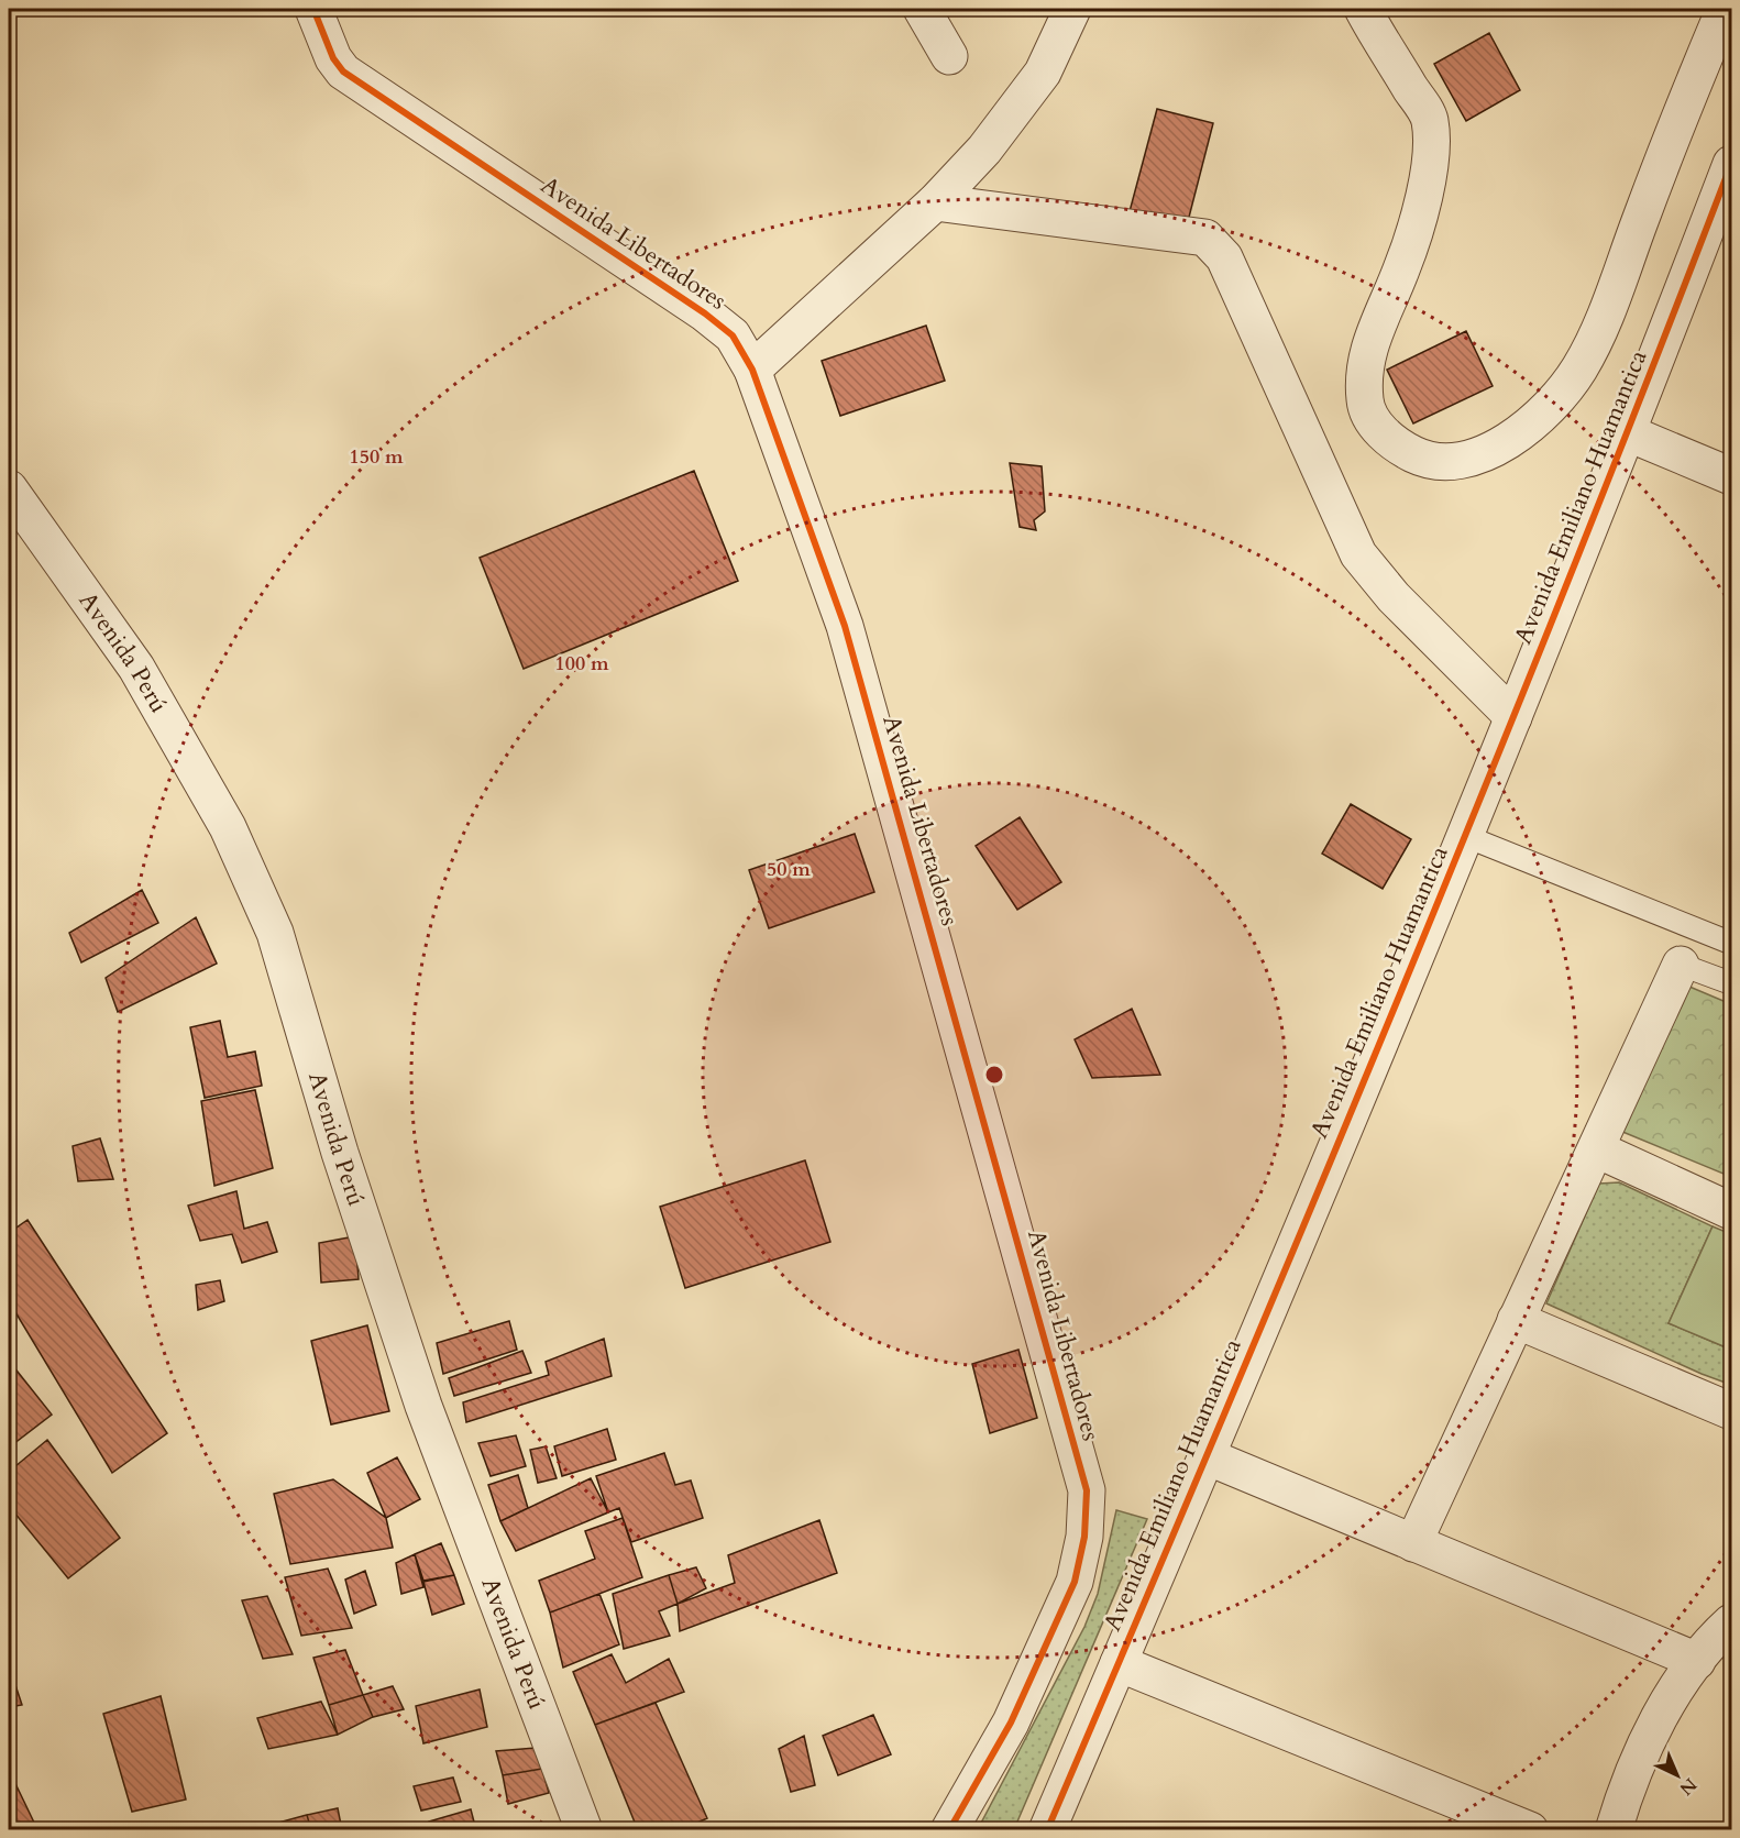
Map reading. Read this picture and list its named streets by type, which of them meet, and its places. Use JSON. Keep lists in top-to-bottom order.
{
  "streets": {
    "street": ["Avenida Libertadores", "Avenida Emiliano Huamantica", "Avenida Perú"]
  },
  "north": "bottom right",
  "rings": ["150 m", "100 m", "50 m"]
}
